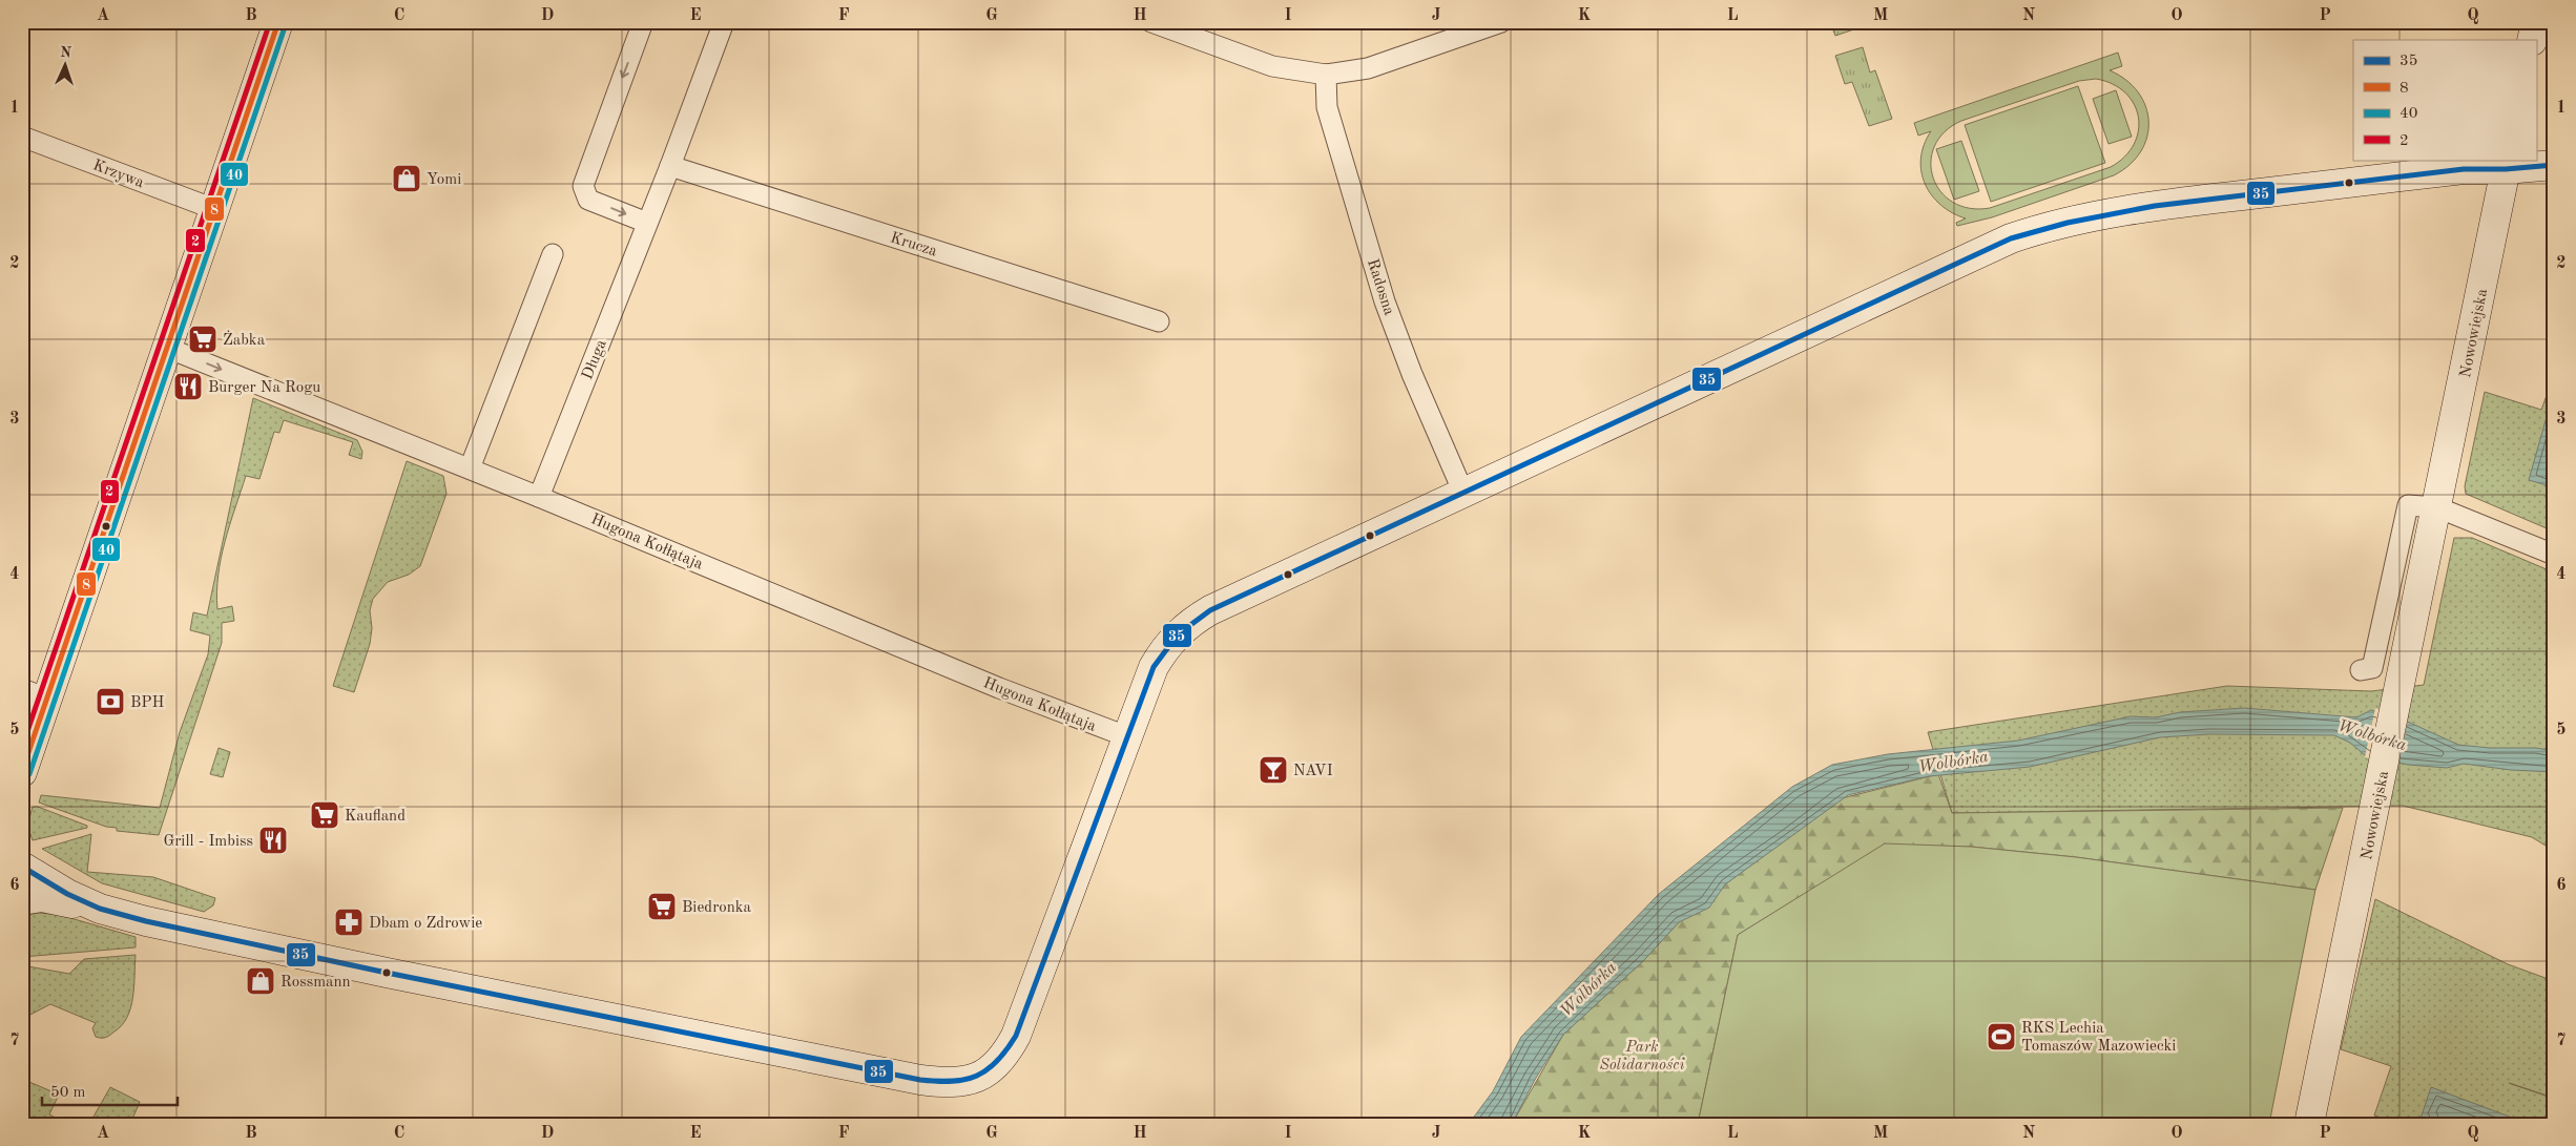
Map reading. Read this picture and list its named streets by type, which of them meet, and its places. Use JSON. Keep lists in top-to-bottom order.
{
  "streets": {
    "street": [
      "Krzywa",
      "Krucza",
      "Radosna",
      "Nowowiejska",
      "Długa",
      "Hugona Kołłątaja"
    ]
  },
  "crossings": [
    ["Krucza", "Długa"],
    ["Długa", "Hugona Kołłątaja"]
  ],
  "water": ["Wolbórka"],
  "parks": ["Park Solidarności"],
  "places": {
    "shop": ["Yomi", "Rossmann"],
    "supermarket": ["Żabka", "Kaufland", "Biedronka"],
    "restaurant": ["Burger Na Rogu", "Grill - Imbiss"],
    "bank": ["BPH"],
    "bar": ["NAVI"],
    "pharmacy": ["Dbam o Zdrowie"],
    "sports": ["RKS Lechia Tomaszów Mazowiecki"]
  },
  "lines": [
    "transit line 8",
    "transit line 2",
    "transit line 40",
    "transit line 35"
  ],
  "legend": [
    "35",
    "8",
    "40",
    "2"
  ],
  "scale_bar": "50 m",
  "north": "top",
  "grid": {
    "columns": [
      "A",
      "B",
      "C",
      "D",
      "E",
      "F",
      "G",
      "H",
      "I",
      "J",
      "K",
      "L",
      "M",
      "N",
      "O",
      "P",
      "Q"
    ],
    "rows": [
      "1",
      "2",
      "3",
      "4",
      "5",
      "6",
      "7"
    ]
  }
}
